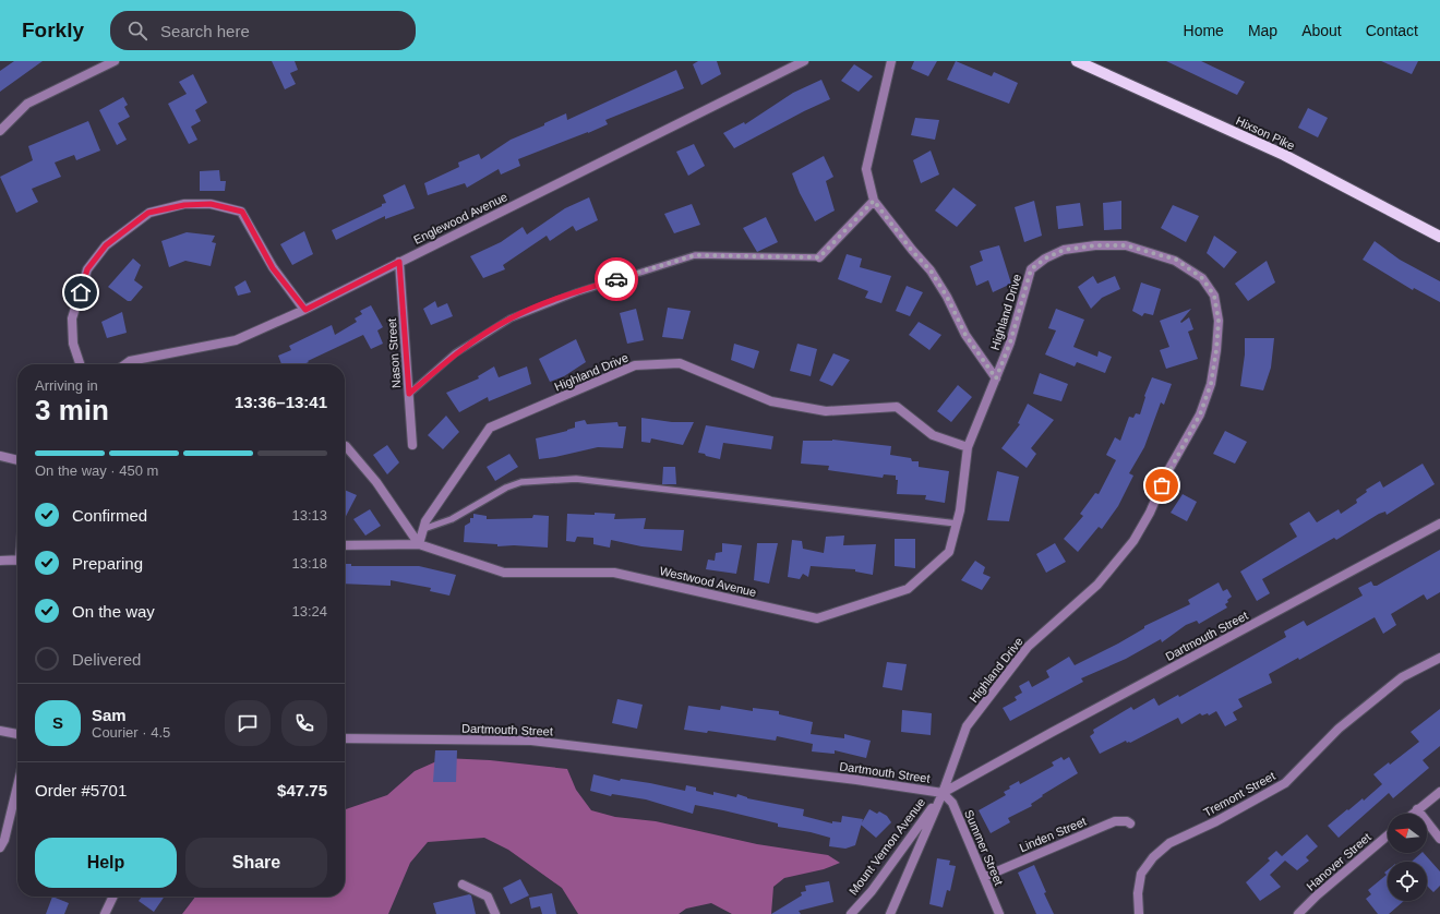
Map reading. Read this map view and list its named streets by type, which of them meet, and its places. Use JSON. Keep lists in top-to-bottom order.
{
  "streets": {
    "main road": ["Hixson Pike"],
    "street": [
      "Englewood Avenue",
      "Highland Drive",
      "Nason Street",
      "Westwood Avenue",
      "Dartmouth Street",
      "Tremont Street",
      "Linden Street",
      "Mount Vernon Avenue",
      "Summer Street",
      "Hanover Street"
    ]
  },
  "crossings": [
    ["Englewood Avenue", "Nason Street"],
    ["Highland Drive", "Westwood Avenue"],
    ["Highland Drive", "Dartmouth Street"],
    ["Highland Drive", "Mount Vernon Avenue"],
    ["Highland Drive", "Summer Street"],
    ["Dartmouth Street", "Mount Vernon Avenue"],
    ["Dartmouth Street", "Summer Street"],
    ["Linden Street", "Summer Street"],
    ["Mount Vernon Avenue", "Summer Street"]
  ],
  "north": "left",
  "page": {
    "header": "Forkly",
    "search": "Search here",
    "nav": [
      "Home",
      "Map",
      "About",
      "Contact"
    ],
    "heading": ["3 min", "Arriving in", "13:36–13:41"],
    "panel": [
      "Sam",
      "Courier · 4.5",
      "Order #5701",
      "$47.75"
    ],
    "bar": "On the way · 450 m",
    "list": [
      ["Confirmed", "13:13"],
      ["Preparing", "13:18"],
      ["On the way", "13:24"],
      "Delivered"
    ],
    "round": "S",
    "buttons": ["Help", "Share"]
  }
}
